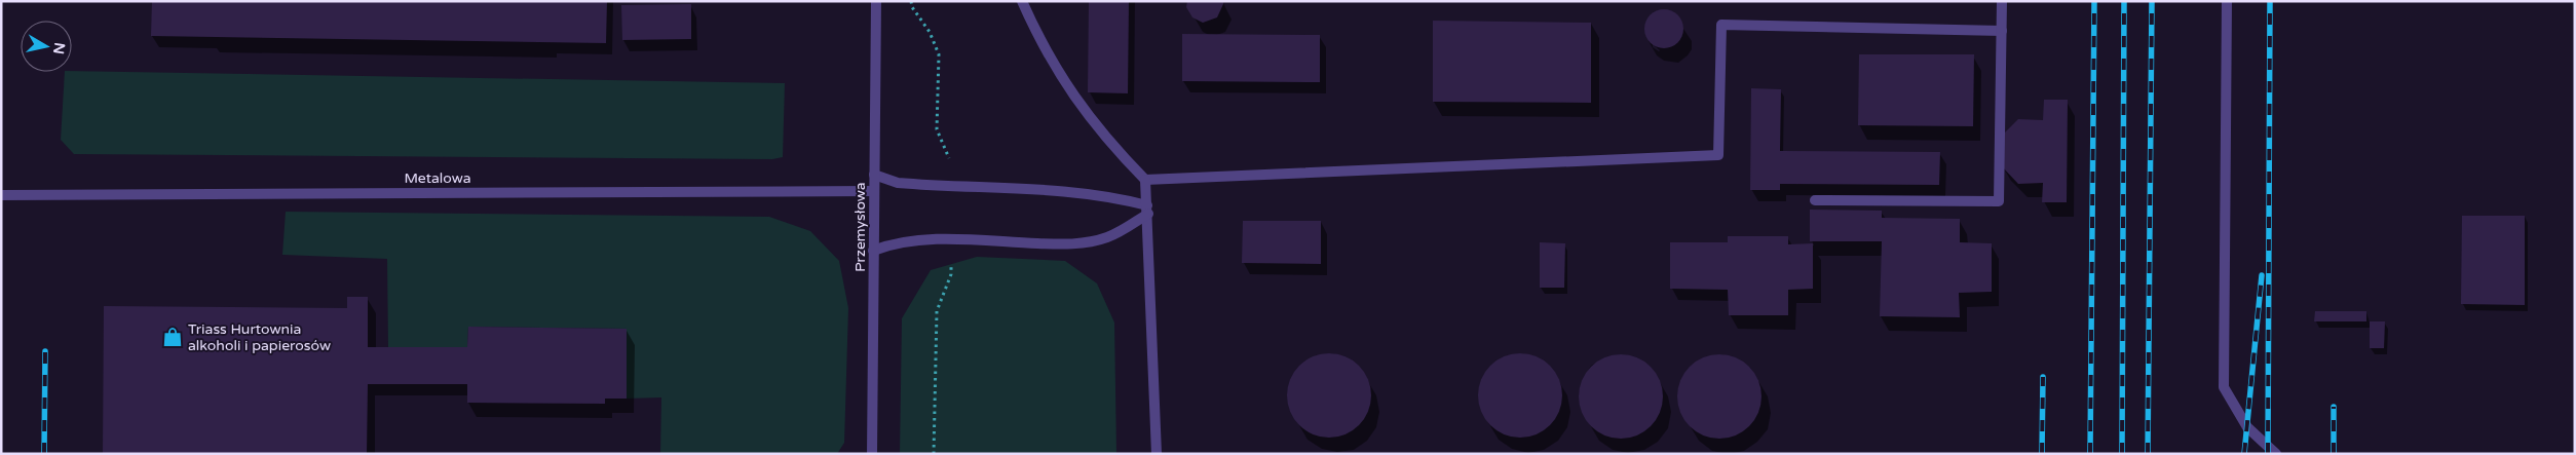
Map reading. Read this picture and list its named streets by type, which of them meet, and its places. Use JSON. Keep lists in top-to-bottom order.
{
  "streets": {
    "street": ["Metalowa", "Przemysłowa"]
  },
  "crossings": [
    ["Metalowa", "Przemysłowa"]
  ],
  "places": {
    "shop": ["Triass Hurtownia alkoholi i papierosów"]
  },
  "north": "right"
}
